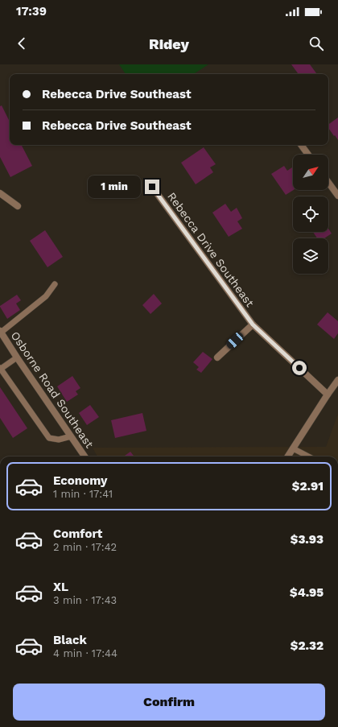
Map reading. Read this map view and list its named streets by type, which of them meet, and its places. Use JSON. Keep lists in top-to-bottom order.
{
  "streets": {
    "street": ["Rebecca Drive Southeast", "Osborne Road Southeast"]
  },
  "north": "top right",
  "page": {
    "status": "17:39",
    "header": "Ridey",
    "banner": ["Rebecca Drive Southeast", "Rebecca Drive Southeast"],
    "bubble": "1 min",
    "list": [
      {
        "name": "Economy",
        "note": "1 min · 17:41",
        "value": "$2.91"
      },
      {
        "name": "Comfort",
        "note": "2 min · 17:42",
        "value": "$3.93"
      },
      {
        "name": "XL",
        "note": "3 min · 17:43",
        "value": "$4.95"
      },
      {
        "name": "Black",
        "note": "4 min · 17:44",
        "value": "$2.32"
      }
    ],
    "buttons": "Confirm"
  }
}
